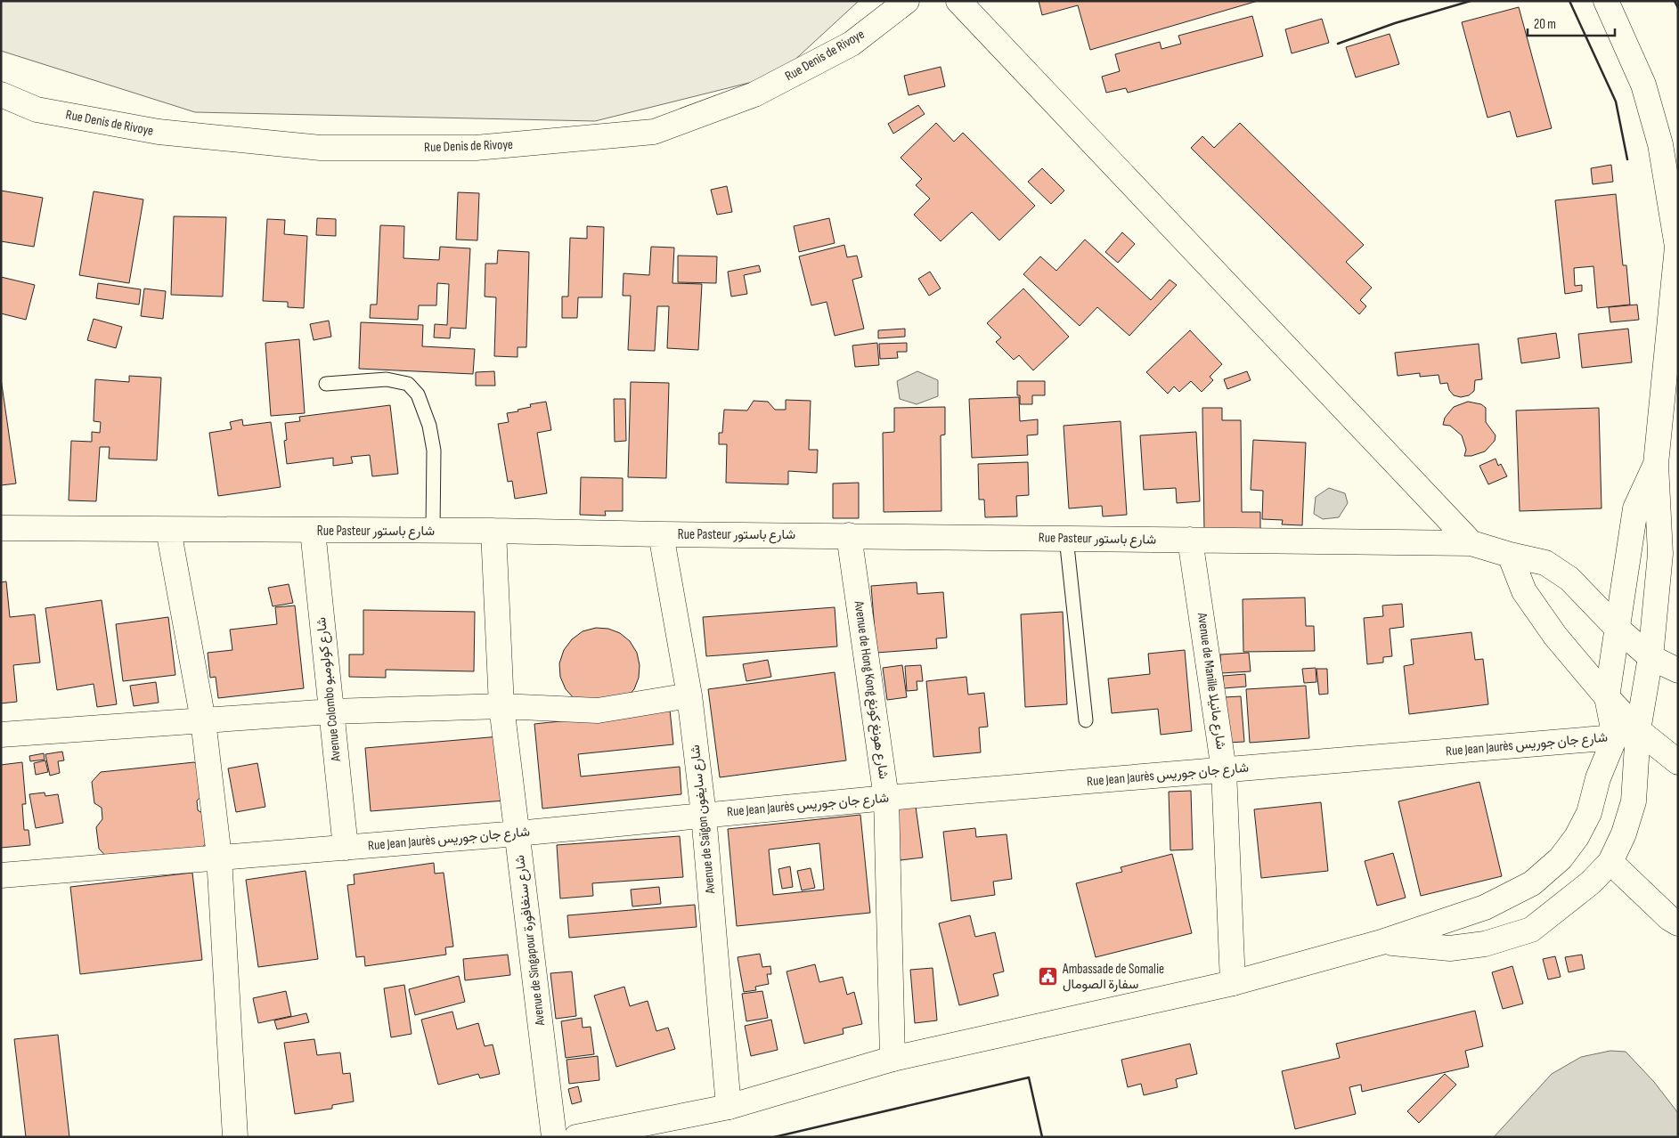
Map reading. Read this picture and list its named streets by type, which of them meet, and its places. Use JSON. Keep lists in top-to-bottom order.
{
  "streets": {
    "street": [
      "Rue Denis de Rivoye",
      "Rue Pasteur شارع باستور",
      "Avenue de Manille شارع مانيلا",
      "Avenue Colombo شارع كولومبو",
      "Avenue de Hong Kong شارع هونغ كونغ",
      "Rue Jean Jaurès شارع جان جوريس",
      "Avenue de Saïgon شارع سايغون",
      "Avenue de Singapour شارع سنغافورة"
    ]
  },
  "crossings": [
    ["Rue Pasteur شارع باستور", "Avenue de Manille شارع مانيلا"],
    ["Rue Pasteur شارع باستور", "Avenue Colombo شارع كولومبو"],
    ["Rue Pasteur شارع باستور", "Avenue de Hong Kong شارع هونغ كونغ"],
    ["Rue Pasteur شارع باستور", "Avenue de Saïgon شارع سايغون"],
    ["Rue Pasteur شارع باستور", "Avenue de Singapour شارع سنغافورة"],
    ["Avenue de Manille شارع مانيلا", "Rue Jean Jaurès شارع جان جوريس"],
    ["Avenue Colombo شارع كولومبو", "Rue Jean Jaurès شارع جان جوريس"],
    ["Avenue de Hong Kong شارع هونغ كونغ", "Rue Jean Jaurès شارع جان جوريس"],
    ["Rue Jean Jaurès شارع جان جوريس", "Avenue de Saïgon شارع سايغون"],
    ["Rue Jean Jaurès شارع جان جوريس", "Avenue de Singapour شارع سنغافورة"]
  ],
  "places": {
    "public building": ["Ambassade de Somalie سفارة الصومال"]
  },
  "scale_bar": "20 m"
}
